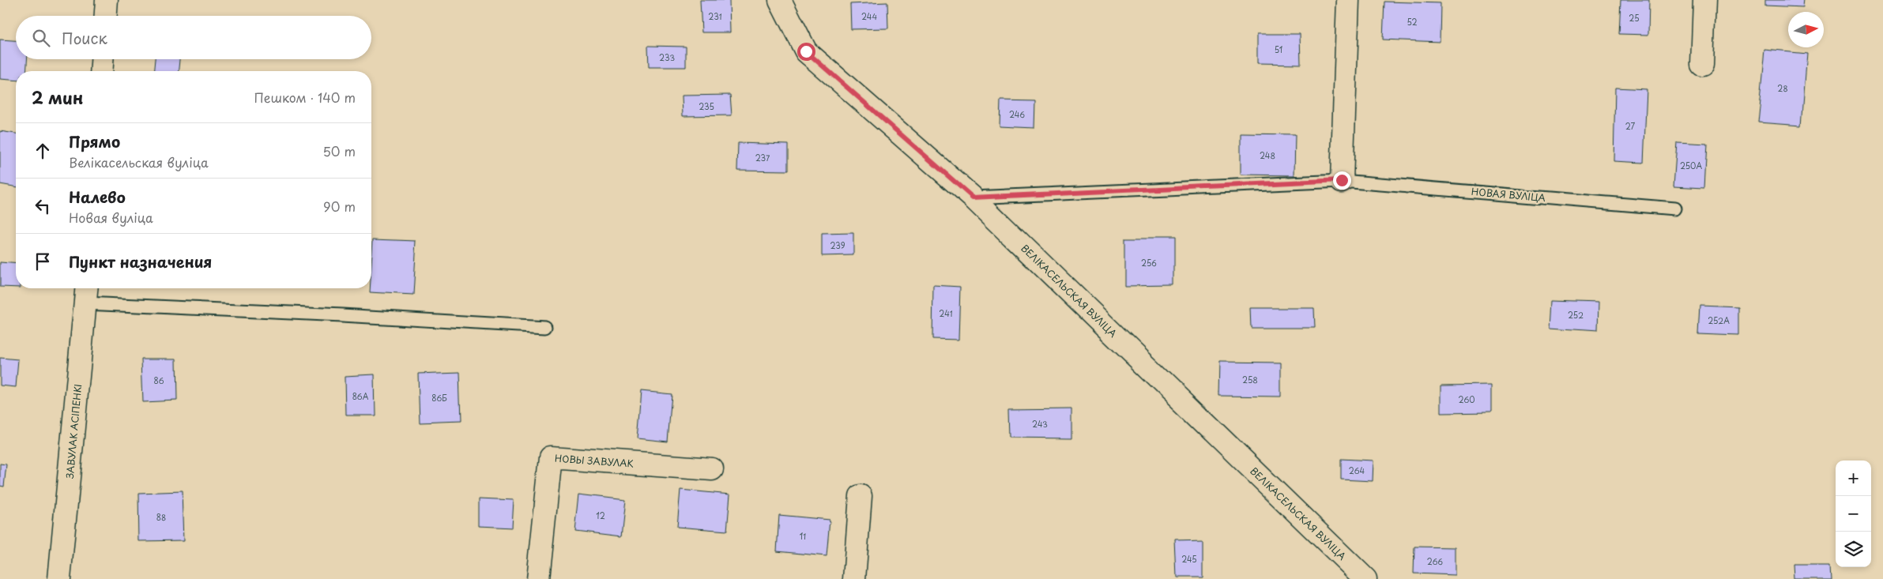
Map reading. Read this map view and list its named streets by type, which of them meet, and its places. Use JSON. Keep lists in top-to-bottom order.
{
  "streets": {
    "street": ["ВЕЛІКАСЕЛЬСКАЯ ВУЛІЦА", "ЗАВУЛАК АСІПЕНКІ", "НОВЫ ЗАВУЛАК"],
    "lane": ["НОВАЯ ВУЛІЦА"]
  },
  "crossings": [
    ["НОВАЯ ВУЛІЦА", "ВЕЛІКАСЕЛЬСКАЯ ВУЛІЦА"]
  ],
  "house_numbers": [
    "231",
    "244",
    "25",
    "52",
    "51",
    "233",
    "28",
    "235",
    "246",
    "27",
    "248",
    "237",
    "250А",
    "239",
    "256",
    "241",
    "252",
    "252А",
    "258",
    "86",
    "86А",
    "86Б",
    "260",
    "243",
    "264",
    "12",
    "88",
    "11",
    "245",
    "266"
  ],
  "north": "right",
  "page": {
    "search": "Поиск",
    "heading": ["2 мин", "Пешком · 140 m"],
    "list": [
      ["Прямо", "Велікасельская вуліца", "50 m"],
      ["Налево", "Новая вуліца", "90 m"],
      "Пункт назначения"
    ],
    "map_buttons": ["+", "−"]
  }
}
